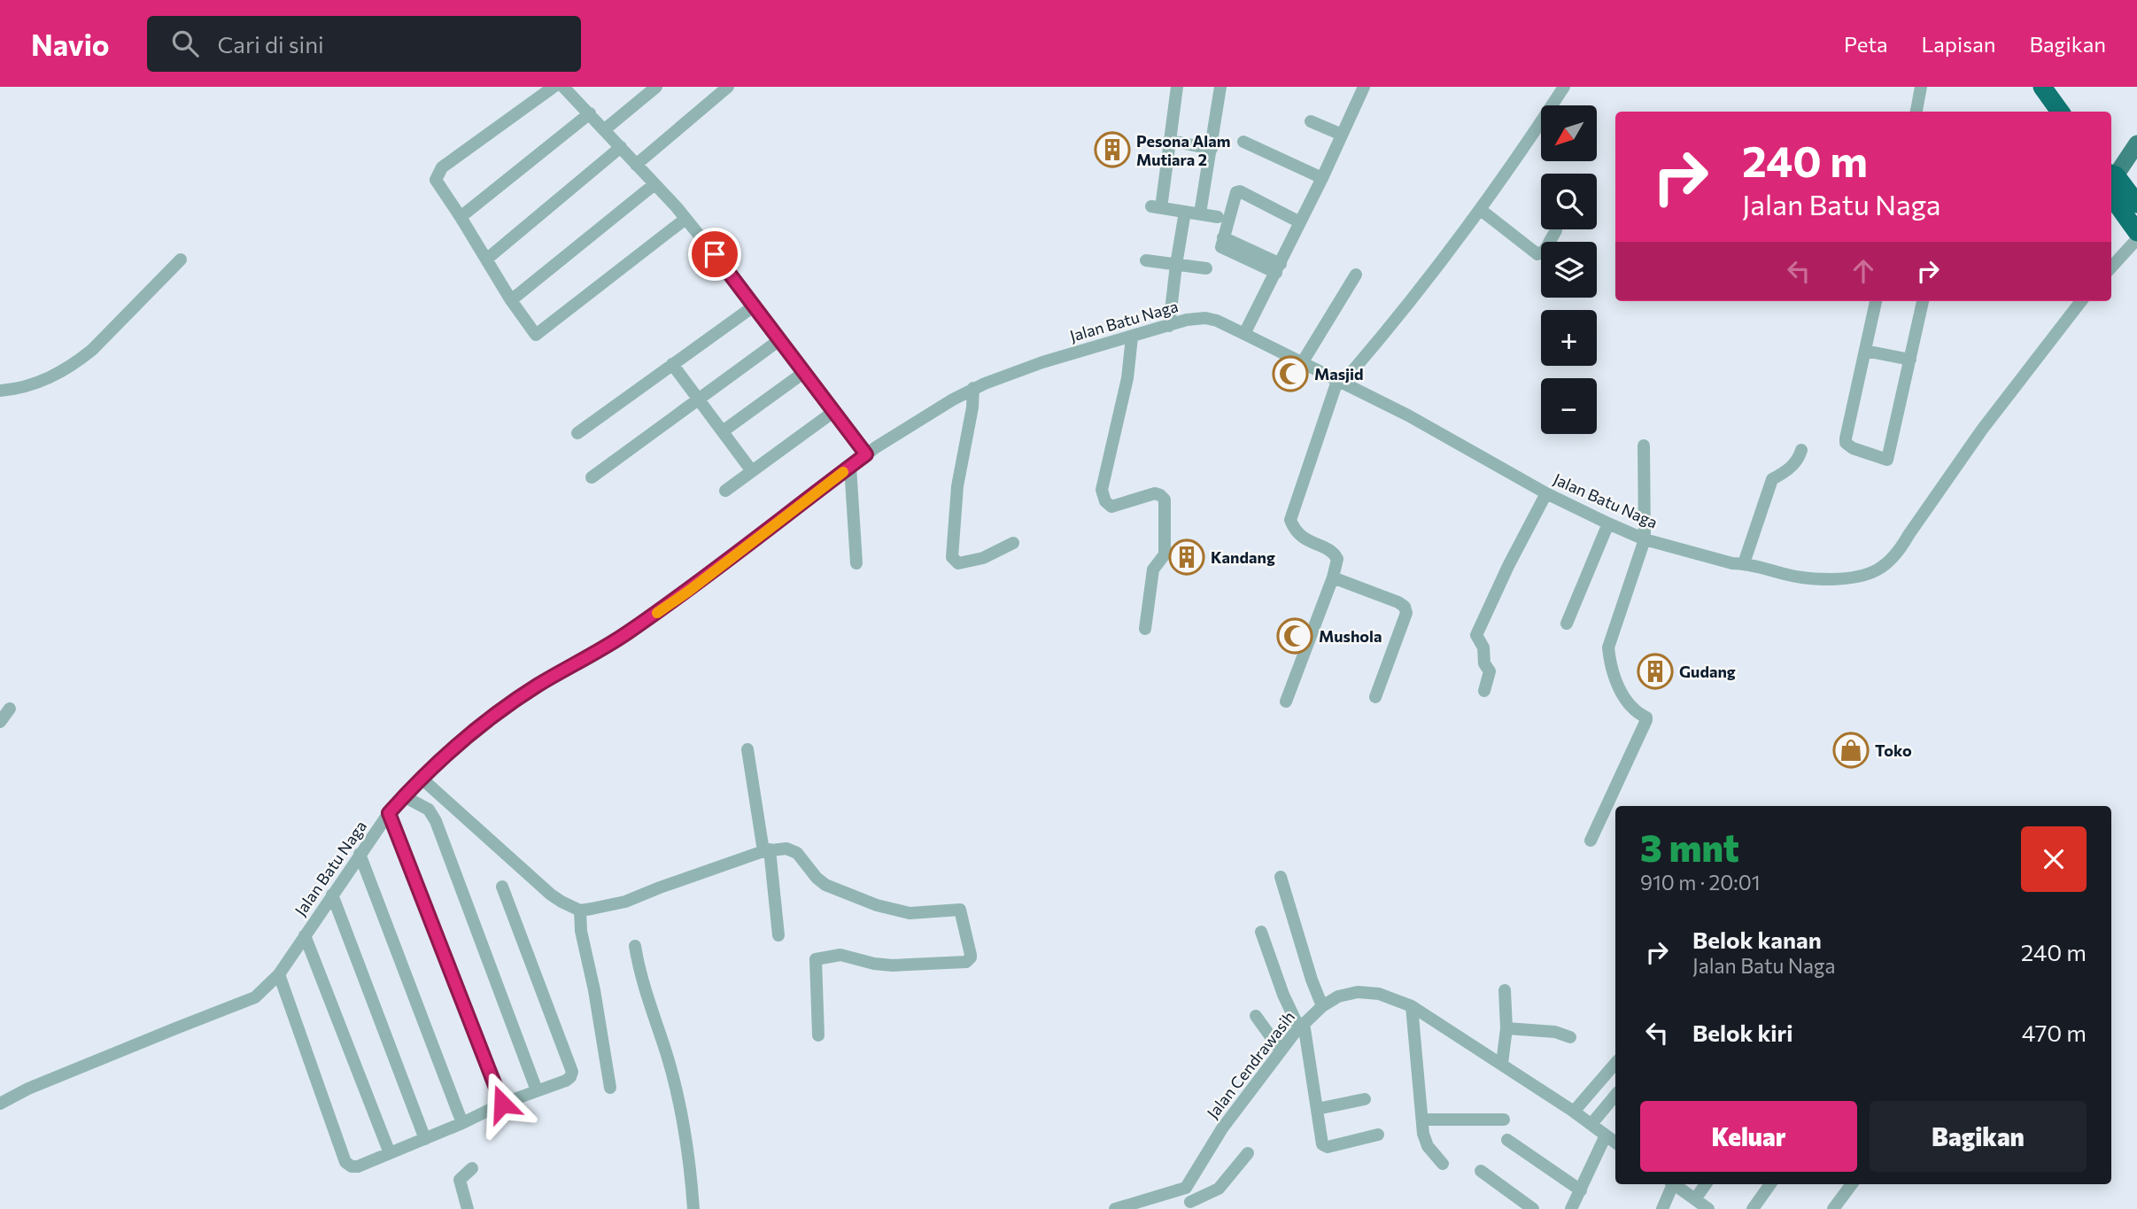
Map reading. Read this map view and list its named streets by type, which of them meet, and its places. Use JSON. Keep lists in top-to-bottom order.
{
  "streets": {
    "street": ["Jalan Batu Naga", "Jalan Cendrawasih"]
  },
  "places": {
    "building": ["Pesona Alam Mutiara 2", "Kandang", "Gudang"],
    "mosque": ["Masjid", "Mushola"],
    "shop": ["Toko"]
  },
  "north": "bottom left",
  "page": {
    "header": "Navio",
    "search": "Cari di sini",
    "nav": ["Peta", "Lapisan", "Bagikan"],
    "map_buttons": ["+", "−"],
    "turn": ["240 m", "Jalan Batu Naga"],
    "heading": ["3 mnt", "910 m · 20:01"],
    "list": [
      {
        "name": "Belok kanan",
        "note": "Jalan Batu Naga",
        "value": "240 m"
      },
      {
        "name": "Belok kiri",
        "value": "470 m"
      }
    ],
    "buttons": ["Keluar", "Bagikan"]
  }
}
